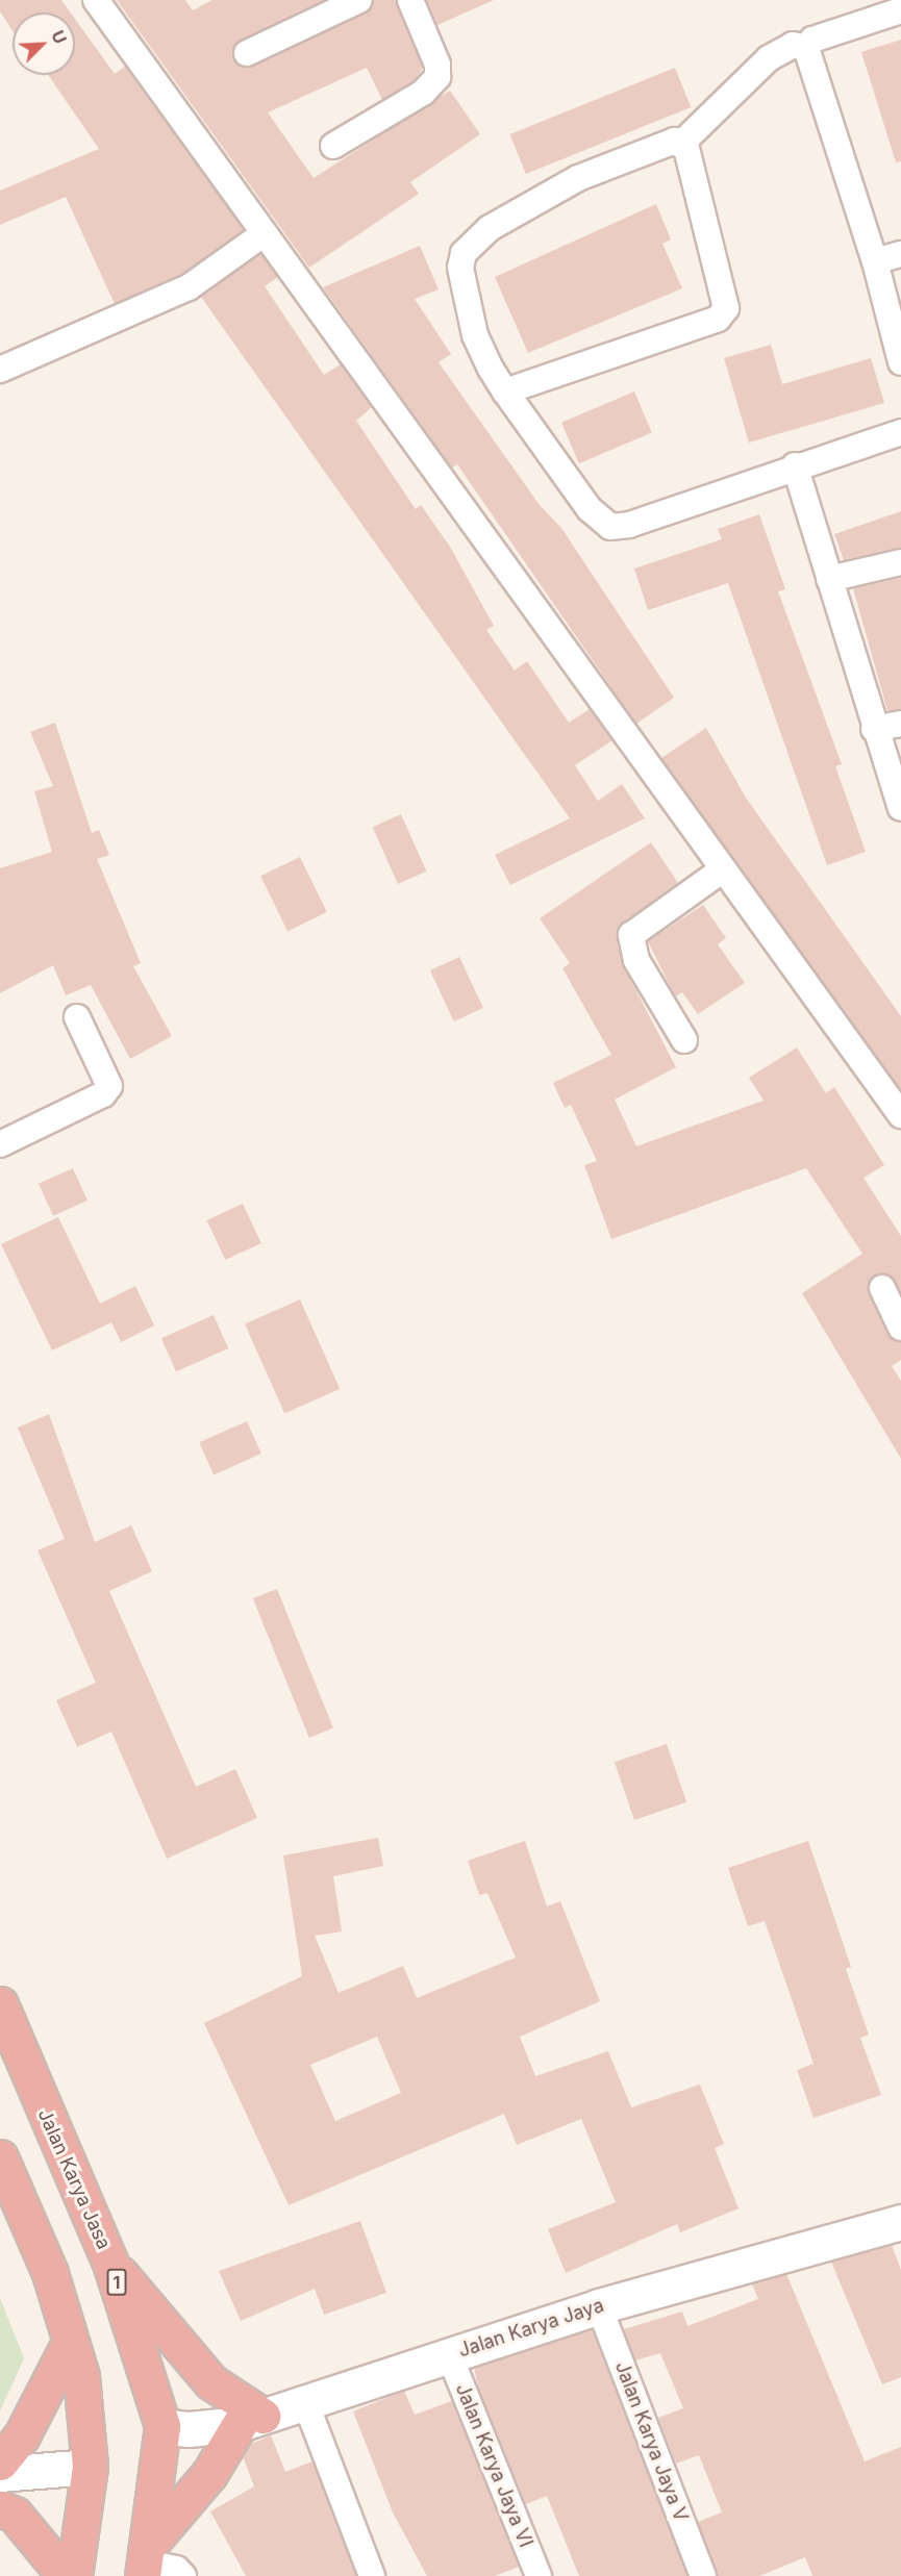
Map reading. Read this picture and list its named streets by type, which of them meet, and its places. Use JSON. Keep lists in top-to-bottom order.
{
  "streets": {
    "highway": ["Jalan Karya Jasa", "1"],
    "main road": ["Jalan Karya Jaya"],
    "street": ["Jalan Karya Jaya V", "Jalan Karya Jaya VI"]
  },
  "crossings": [
    ["Jalan Karya Jasa", "Jalan Karya Jaya"],
    ["Jalan Karya Jaya", "Jalan Karya Jaya V"],
    ["Jalan Karya Jaya", "Jalan Karya Jaya VI"]
  ],
  "north": "top right"
}
